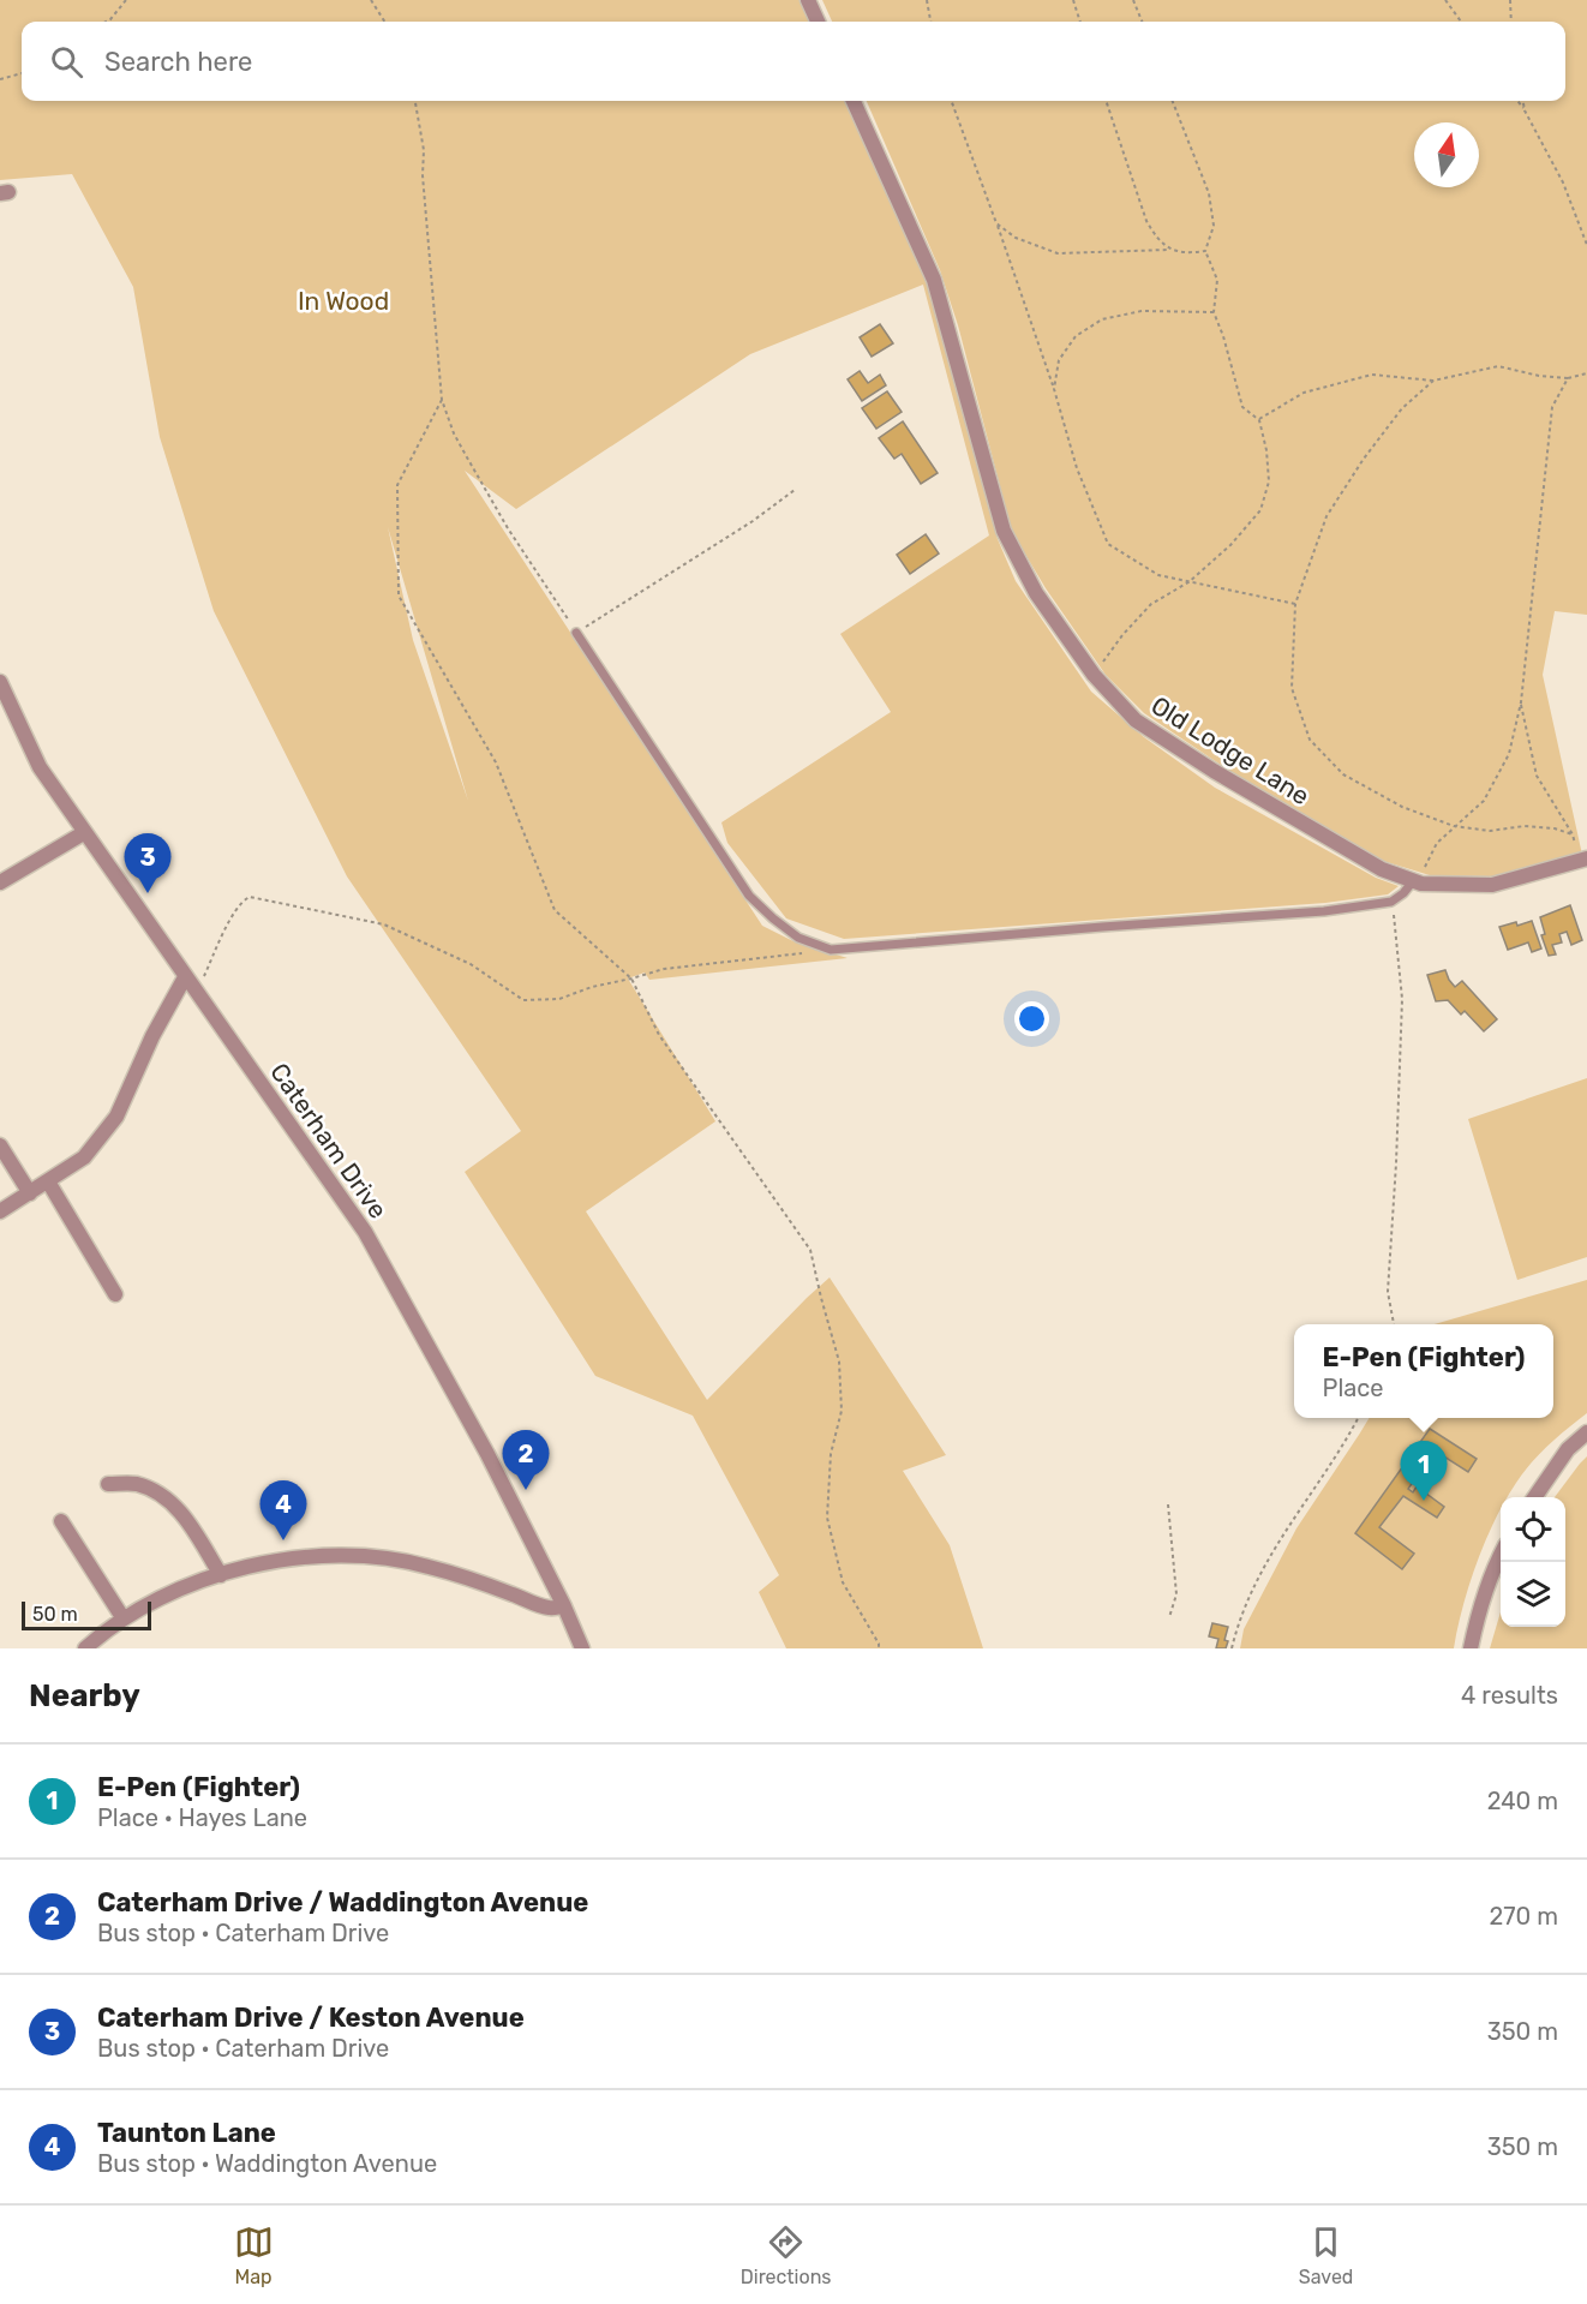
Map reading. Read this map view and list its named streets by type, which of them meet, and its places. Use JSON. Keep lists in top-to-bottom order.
{
  "streets": {
    "street": ["Old Lodge Lane", "Caterham Drive"]
  },
  "parks": ["In Wood"],
  "scale_bar": "50 m",
  "north": "top",
  "page": {
    "search": "Search here",
    "pins": [
      "3",
      "2",
      "1",
      "4"
    ],
    "popup": ["E-Pen (Fighter)", "Place"],
    "scale": "50 m",
    "heading": ["Nearby", "4 results"],
    "list": [
      {
        "mark": "1",
        "name": "E-Pen (Fighter)",
        "note": "Place · Hayes Lane",
        "value": "240 m"
      },
      {
        "mark": "2",
        "name": "Caterham Drive / Waddington Avenue",
        "note": "Bus stop · Caterham Drive",
        "value": "270 m"
      },
      {
        "mark": "3",
        "name": "Caterham Drive / Keston Avenue",
        "note": "Bus stop · Caterham Drive",
        "value": "350 m"
      },
      {
        "mark": "4",
        "name": "Taunton Lane",
        "note": "Bus stop · Waddington Avenue",
        "value": "350 m"
      }
    ],
    "nav": ["Map", "Directions", "Saved"]
  }
}
